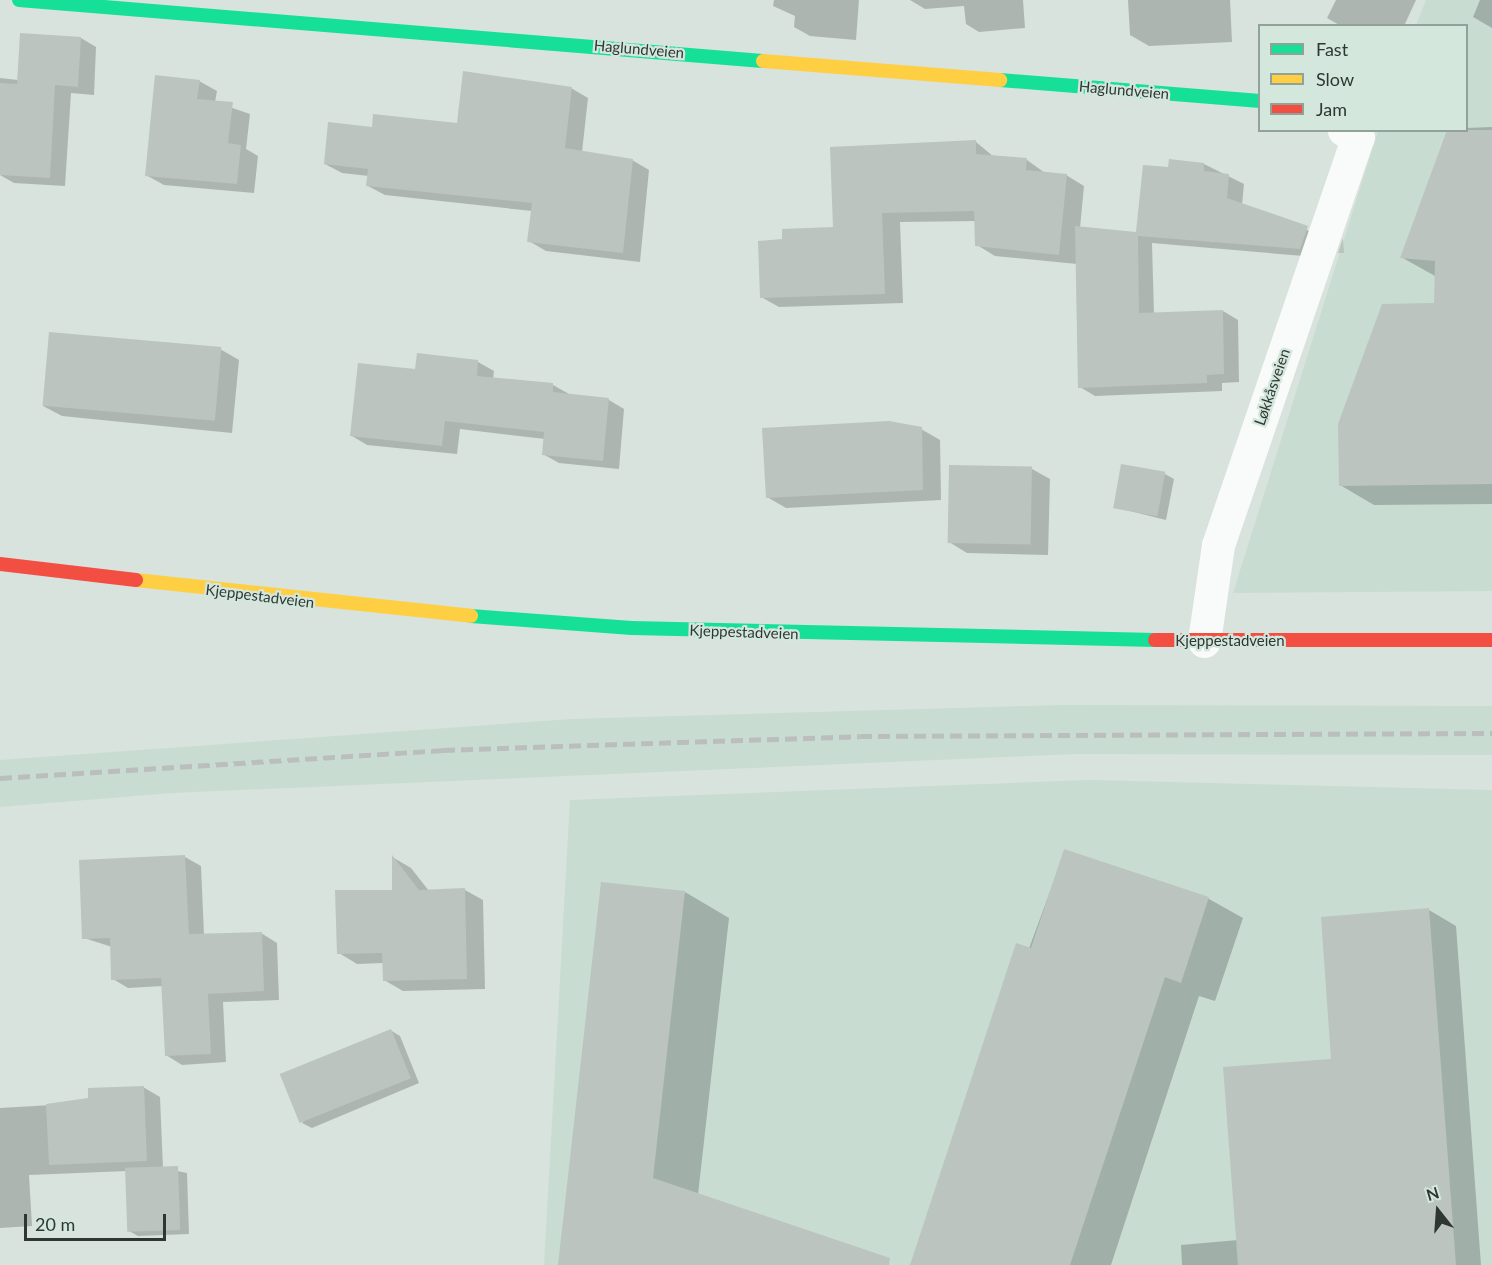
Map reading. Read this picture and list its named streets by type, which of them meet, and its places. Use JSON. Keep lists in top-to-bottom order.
{
  "streets": {
    "main road": ["Haglundveien", "Kjeppestadveien"],
    "street": ["Løkkåsveien"]
  },
  "crossings": [
    ["Løkkåsveien", "Kjeppestadveien"]
  ],
  "legend": ["Fast", "Slow", "Jam"],
  "scale_bar": "20 m",
  "north": "top"
}
